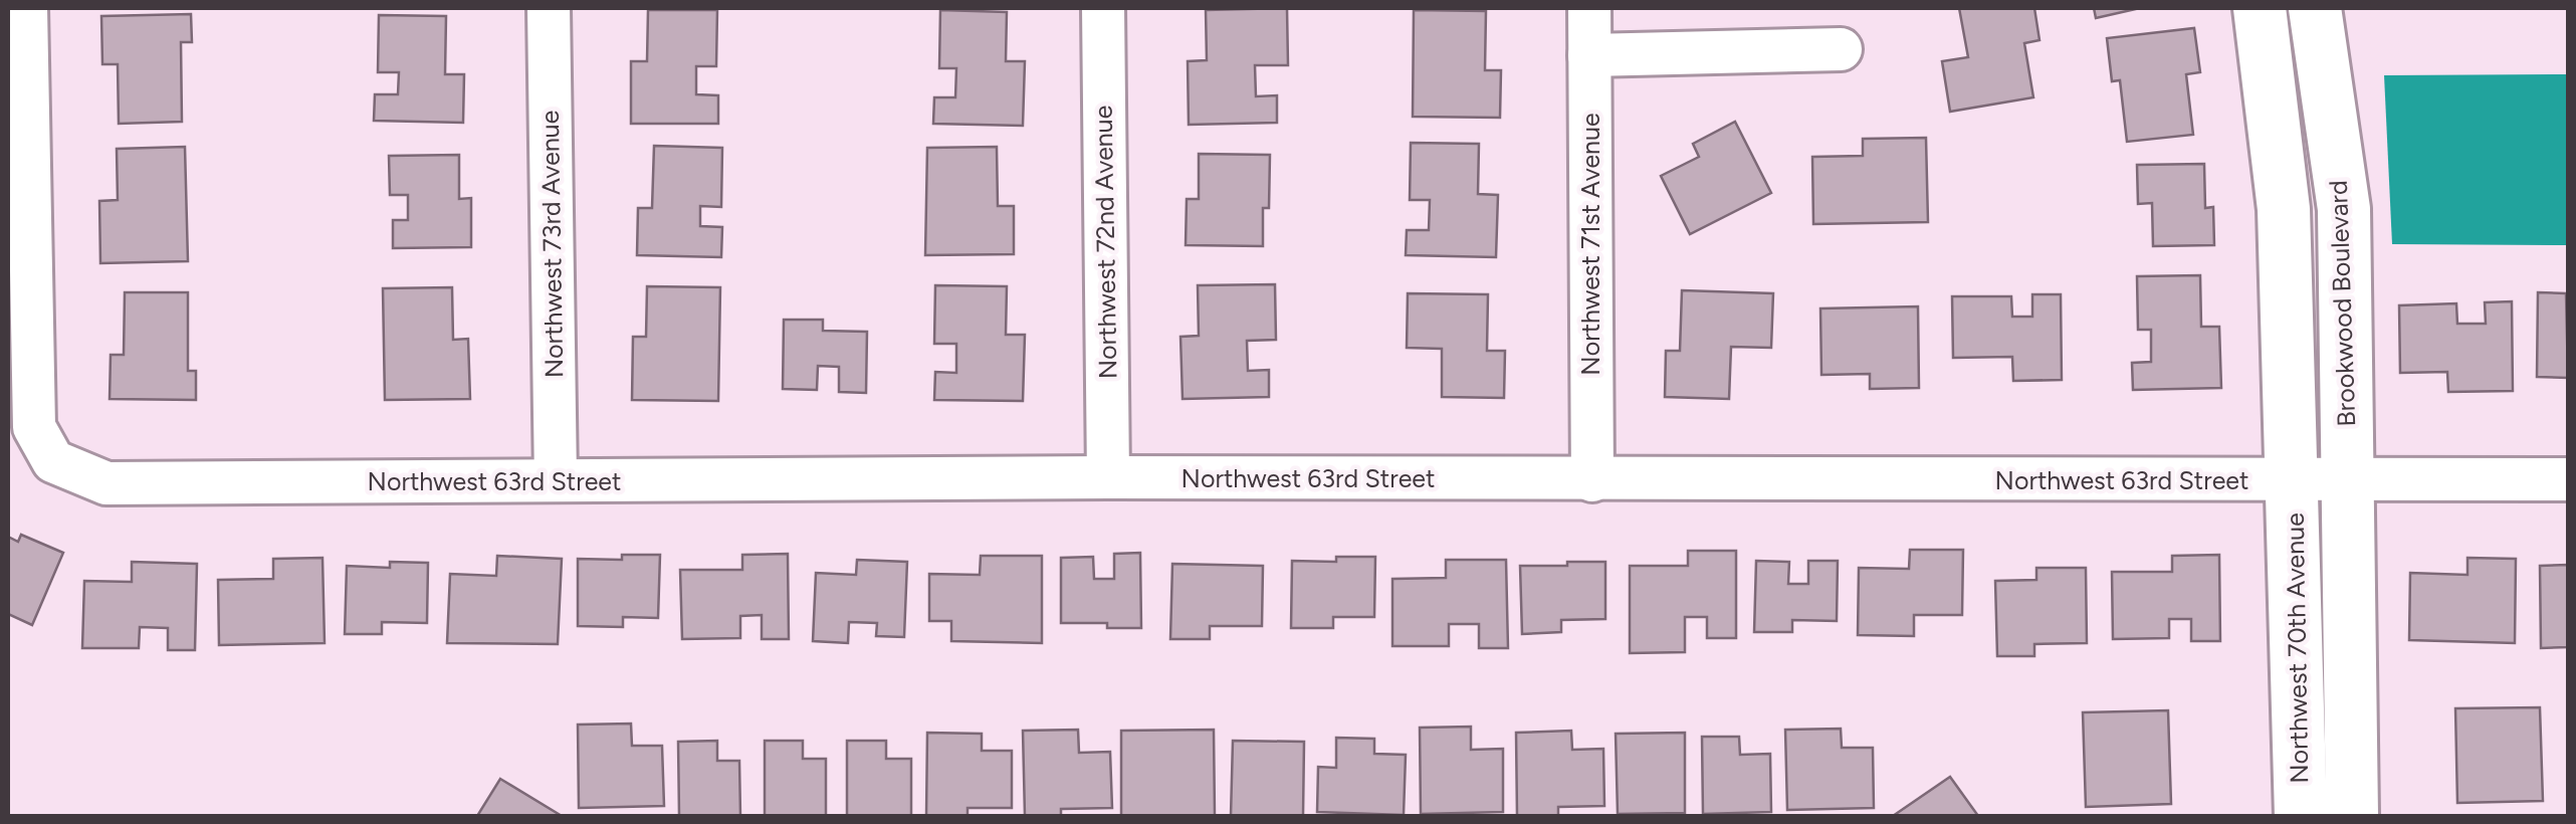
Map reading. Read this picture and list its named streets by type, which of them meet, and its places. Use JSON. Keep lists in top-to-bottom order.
{
  "streets": {
    "street": [
      "Northwest 72nd Avenue",
      "Northwest 73rd Avenue",
      "Northwest 71st Avenue",
      "Brookwood Boulevard",
      "Northwest 63rd Street",
      "Northwest 70th Avenue"
    ]
  },
  "crossings": [
    ["Northwest 72nd Avenue", "Northwest 63rd Street"],
    ["Northwest 73rd Avenue", "Northwest 63rd Street"],
    ["Northwest 71st Avenue", "Northwest 63rd Street"],
    ["Brookwood Boulevard", "Northwest 63rd Street"],
    ["Brookwood Boulevard", "Northwest 70th Avenue"],
    ["Northwest 63rd Street", "Northwest 70th Avenue"]
  ]
}
